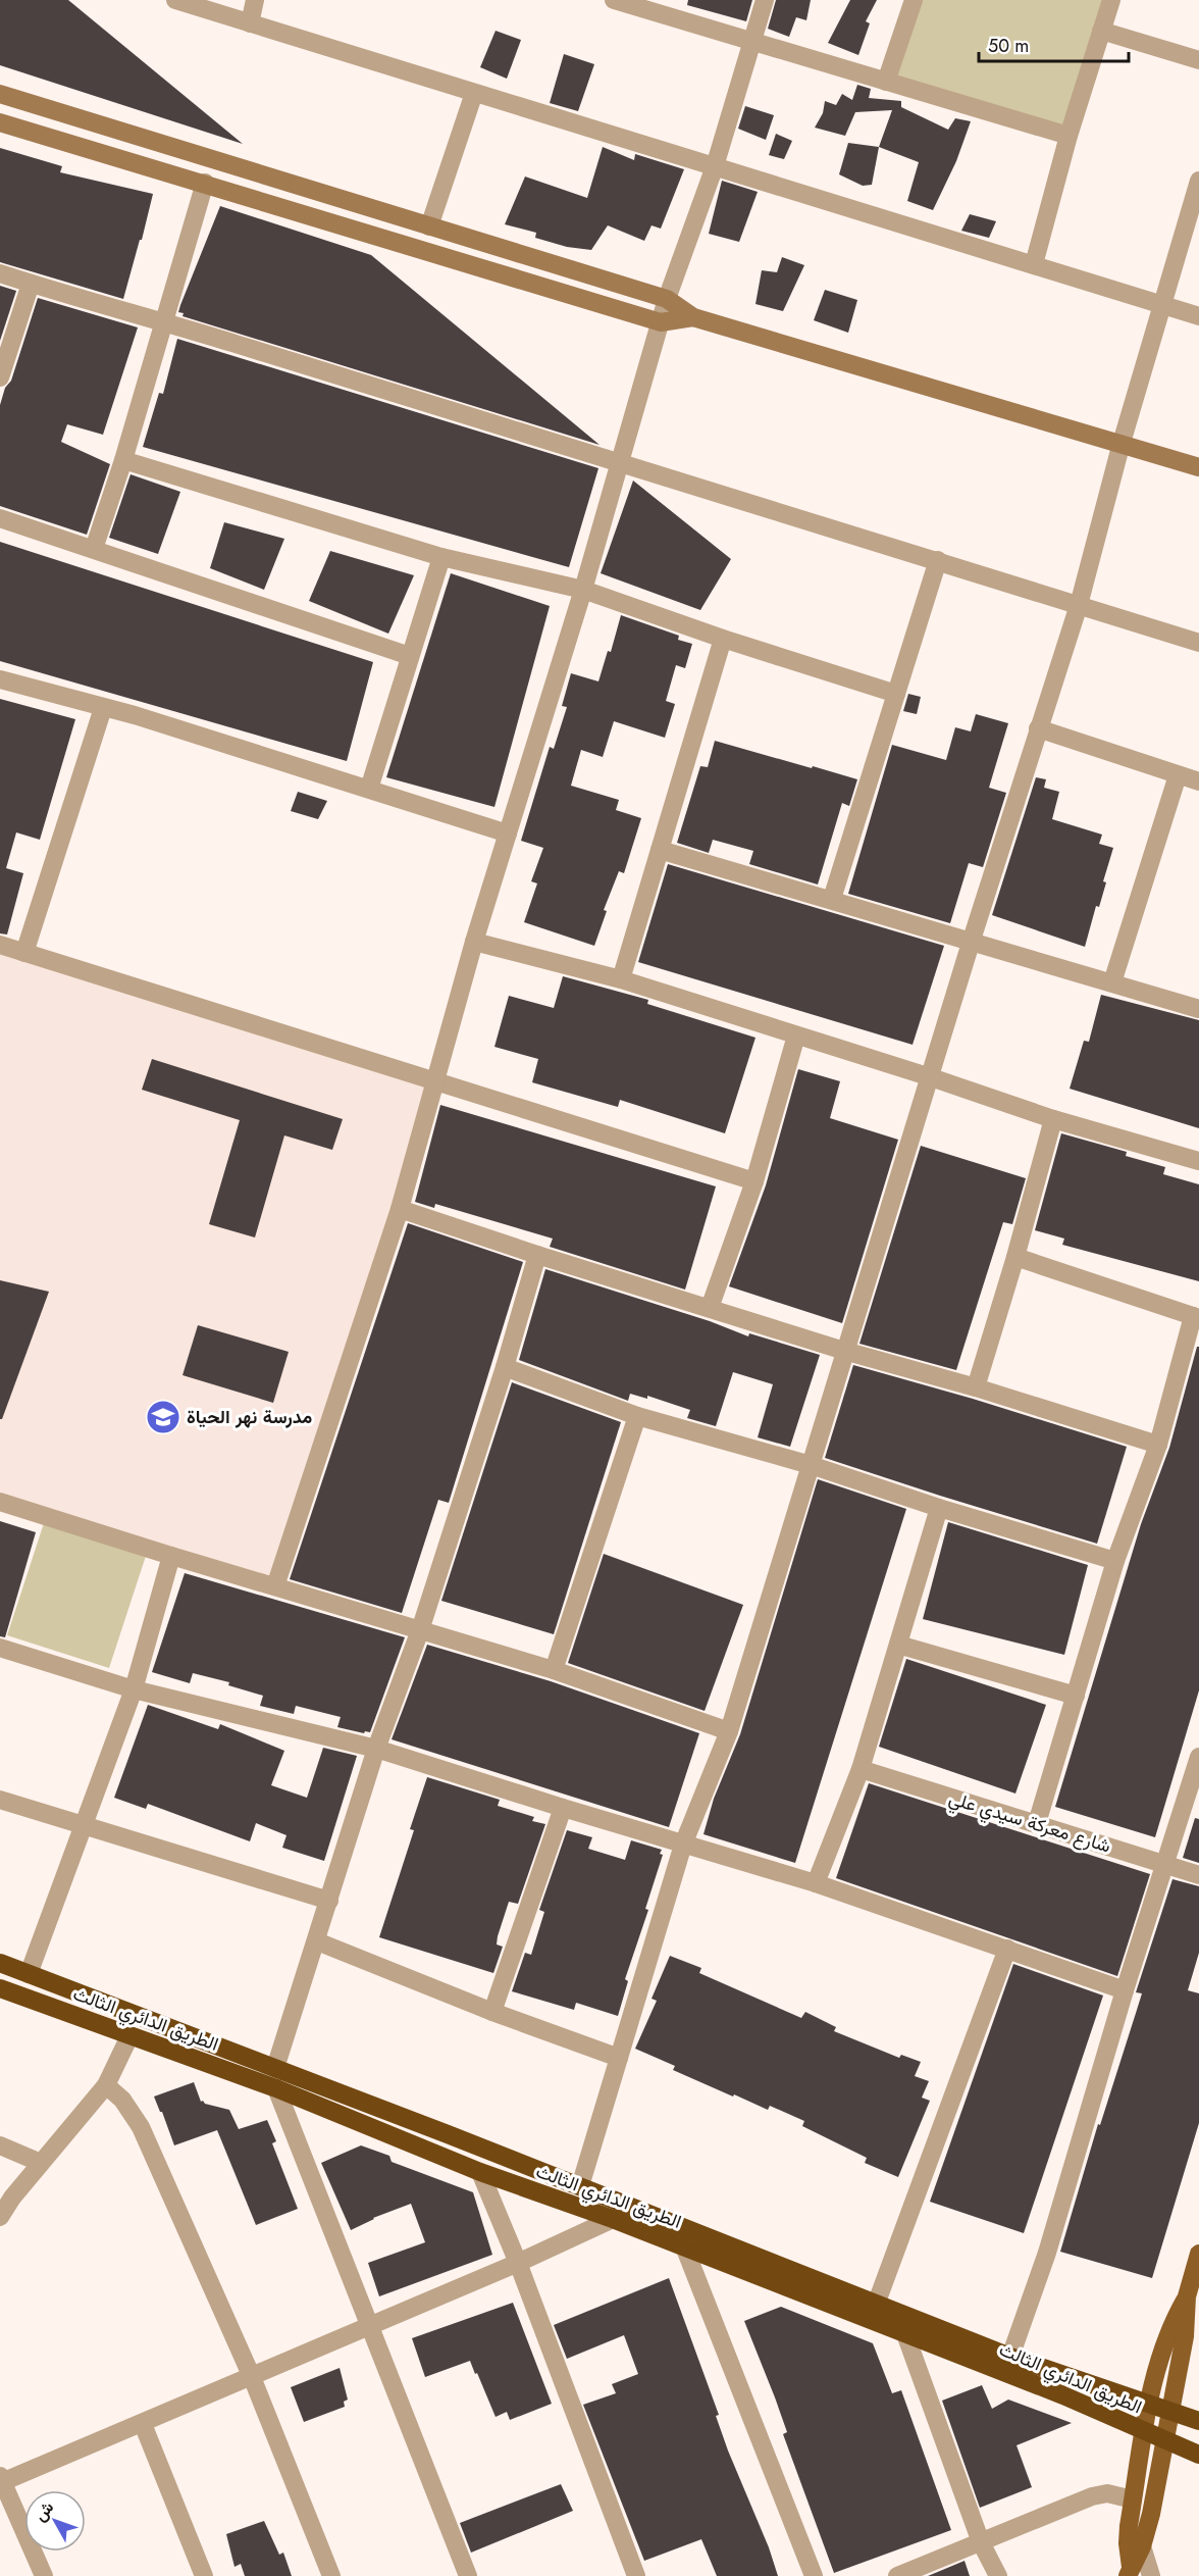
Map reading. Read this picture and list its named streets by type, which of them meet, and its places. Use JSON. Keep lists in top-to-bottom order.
{
  "streets": {
    "highway": ["الطريق الدائري الثالث"],
    "street": ["شارع معركة سيدي علي"]
  },
  "places": {
    "school or university": ["مدرسة نهر الحياة"]
  },
  "scale_bar": "50 m",
  "north": "top left"
}
